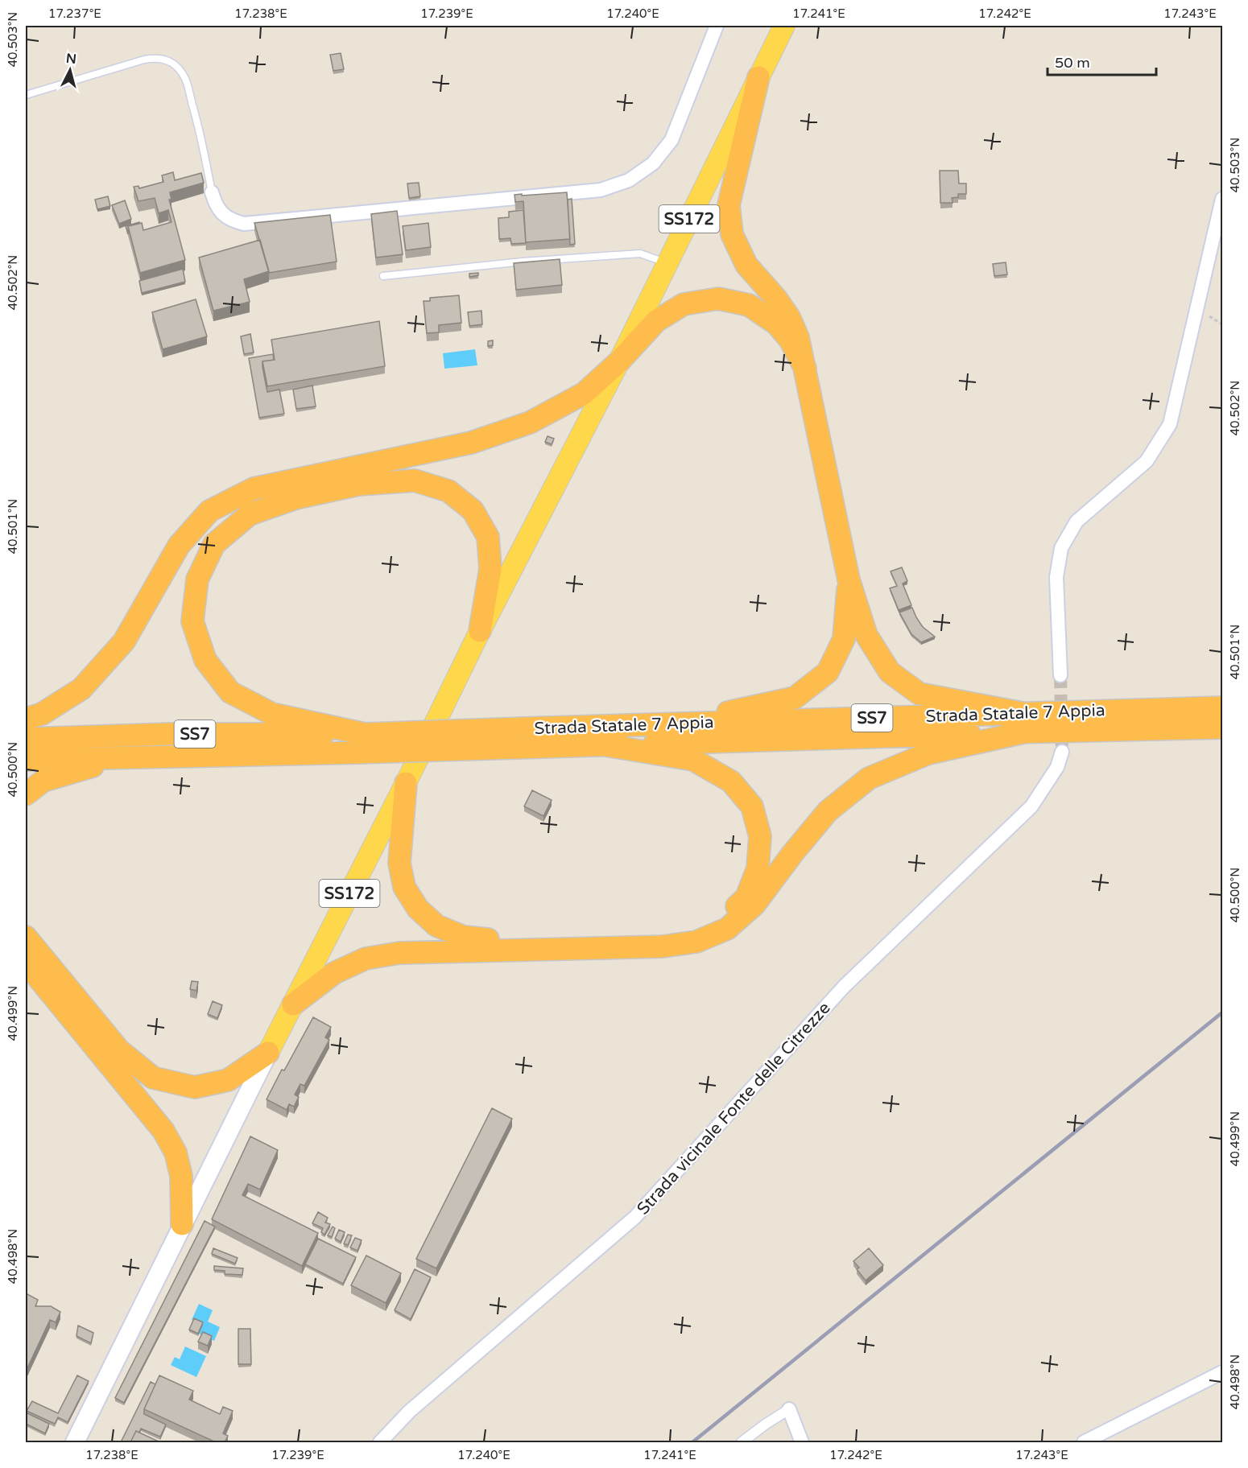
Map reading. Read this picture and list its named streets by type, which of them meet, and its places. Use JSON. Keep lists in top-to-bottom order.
{
  "streets": {
    "highway": ["Strada Statale 7 Appia", "SS7"],
    "main road": ["SS172"],
    "street": ["Strada vicinale Fonte delle Citrezze"]
  },
  "scale_bar": "50 m",
  "north": "top",
  "coordinates": [
    "17.237°E",
    "17.238°E",
    "17.239°E",
    "17.240°E",
    "17.241°E",
    "17.242°E",
    "17.243°E",
    "40.503°N",
    "40.502°N",
    "40.501°N",
    "40.500°N",
    "40.499°N",
    "40.498°N"
  ]
}
